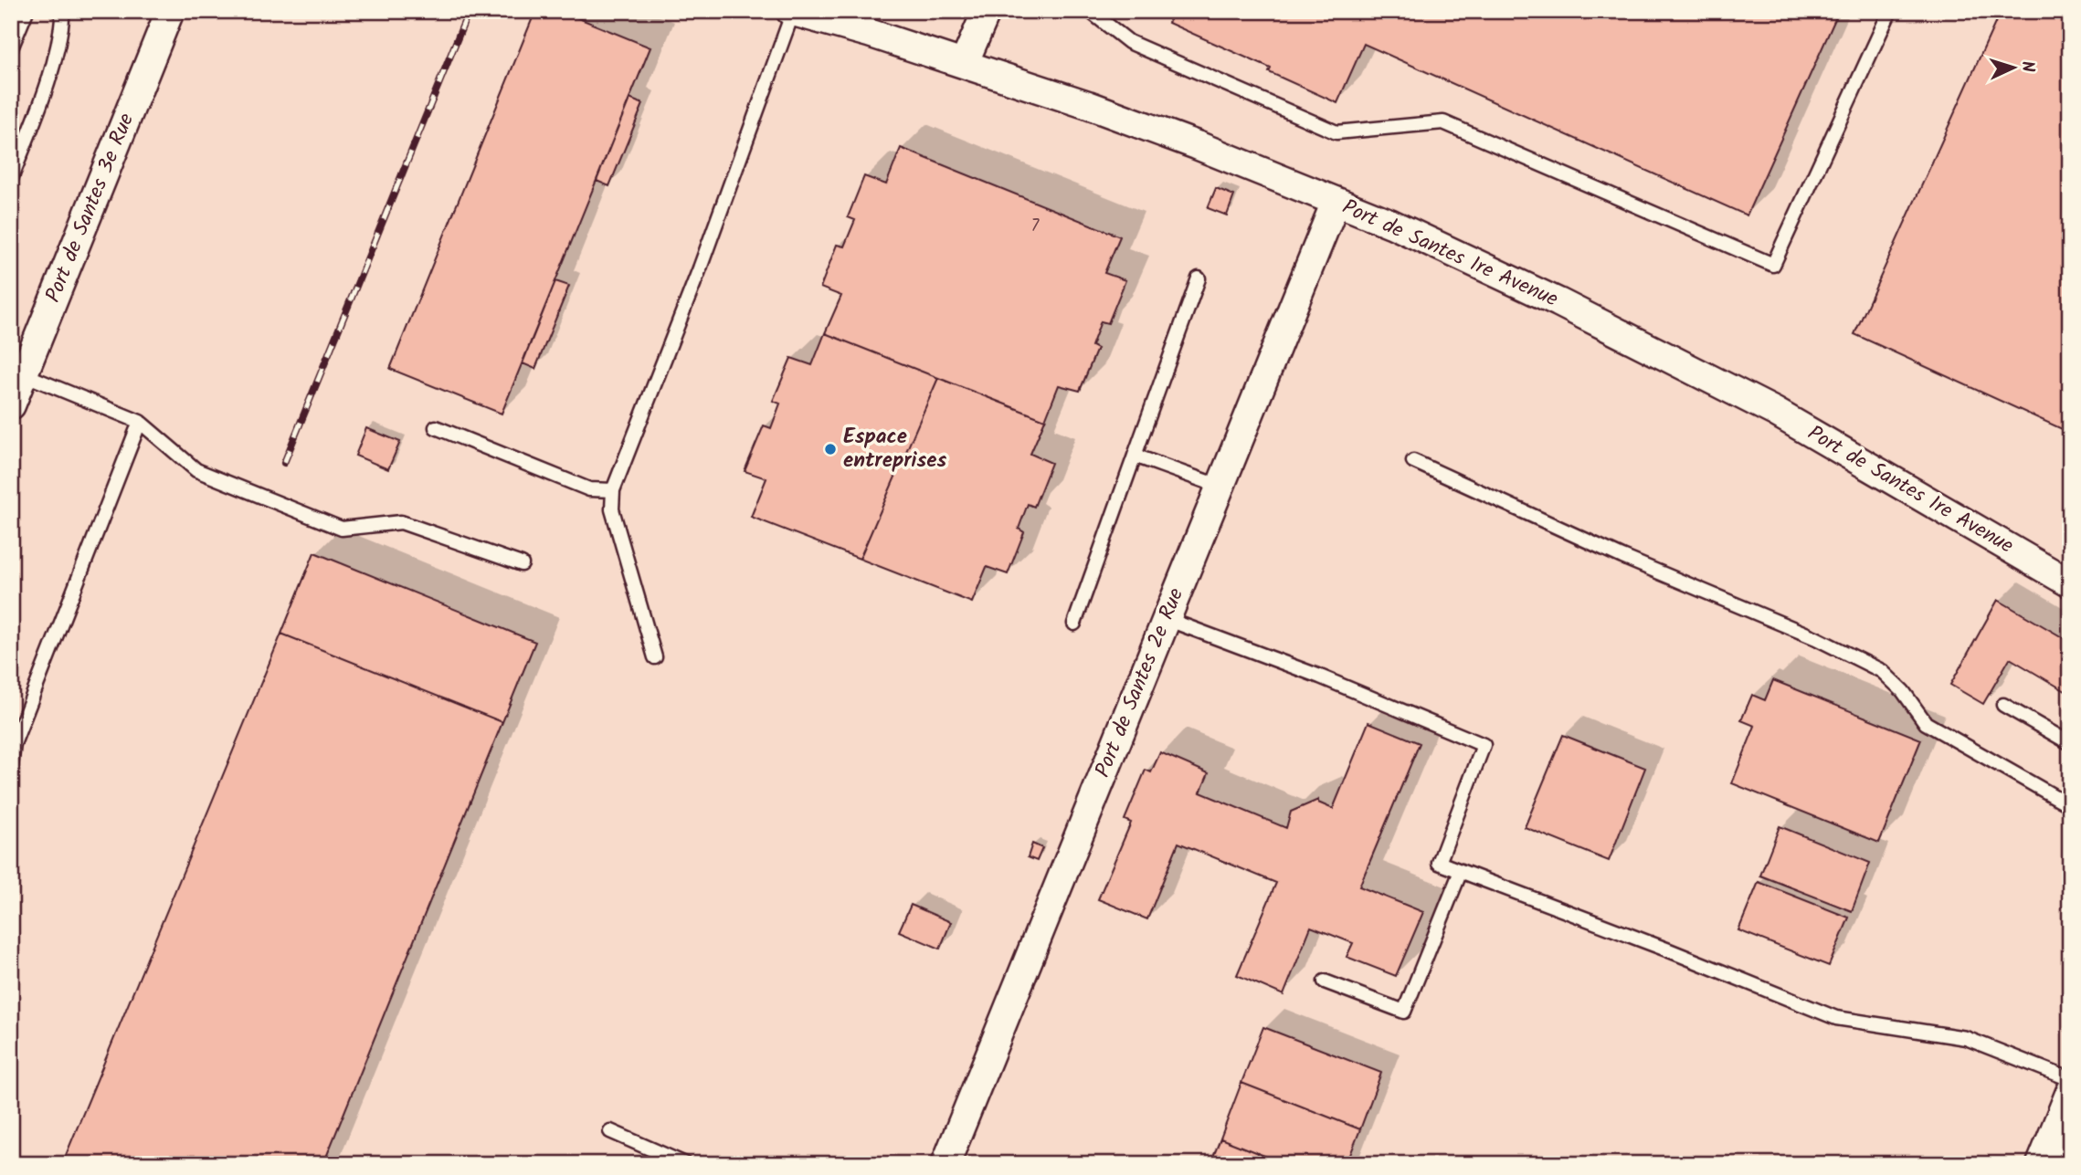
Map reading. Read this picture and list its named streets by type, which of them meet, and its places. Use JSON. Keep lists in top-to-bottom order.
{
  "streets": {
    "street": ["Port de Santes 3e Rue", "Port de Santes 1re Avenue", "Port de Santes 2e Rue"]
  },
  "crossings": [
    ["Port de Santes 1re Avenue", "Port de Santes 2e Rue"]
  ],
  "places": ["Espace entreprises"],
  "house_numbers": ["7"],
  "north": "right"
}
